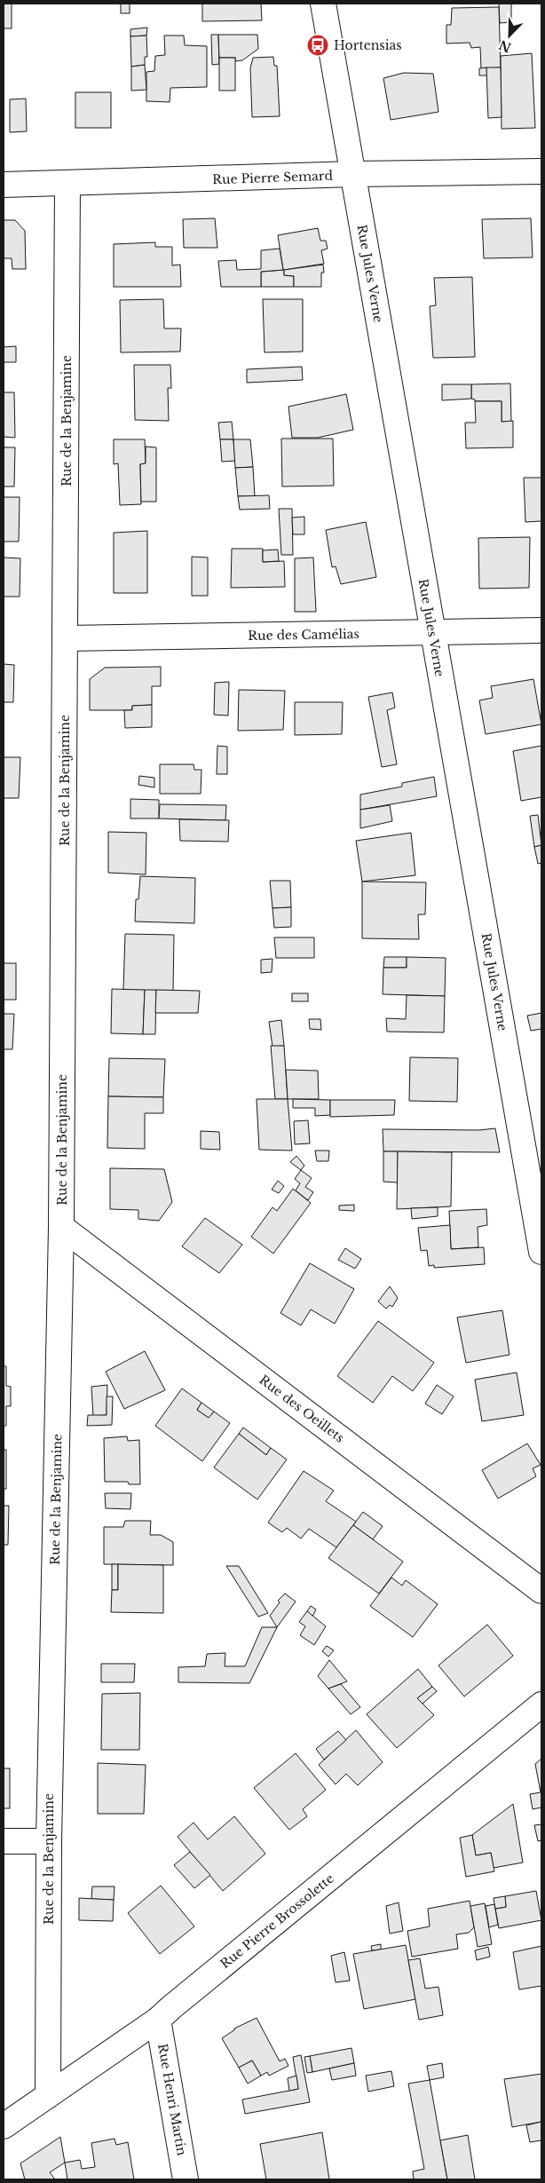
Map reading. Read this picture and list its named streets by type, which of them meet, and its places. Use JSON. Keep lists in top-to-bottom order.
{
  "streets": {
    "street": [
      "Rue Pierre Semard",
      "Rue Jules Verne",
      "Rue de la Benjamine",
      "Rue des Camélias",
      "Rue des Oeillets",
      "Rue Pierre Brossolette",
      "Rue Henri Martin"
    ]
  },
  "crossings": [
    ["Rue Pierre Semard", "Rue Jules Verne"],
    ["Rue Pierre Semard", "Rue de la Benjamine"],
    ["Rue Jules Verne", "Rue des Camélias"],
    ["Rue de la Benjamine", "Rue des Camélias"],
    ["Rue de la Benjamine", "Rue des Oeillets"],
    ["Rue de la Benjamine", "Rue Pierre Brossolette"],
    ["Rue Pierre Brossolette", "Rue Henri Martin"]
  ],
  "places": {
    "bus stop": ["Hortensias"]
  },
  "north": "bottom left"
}
